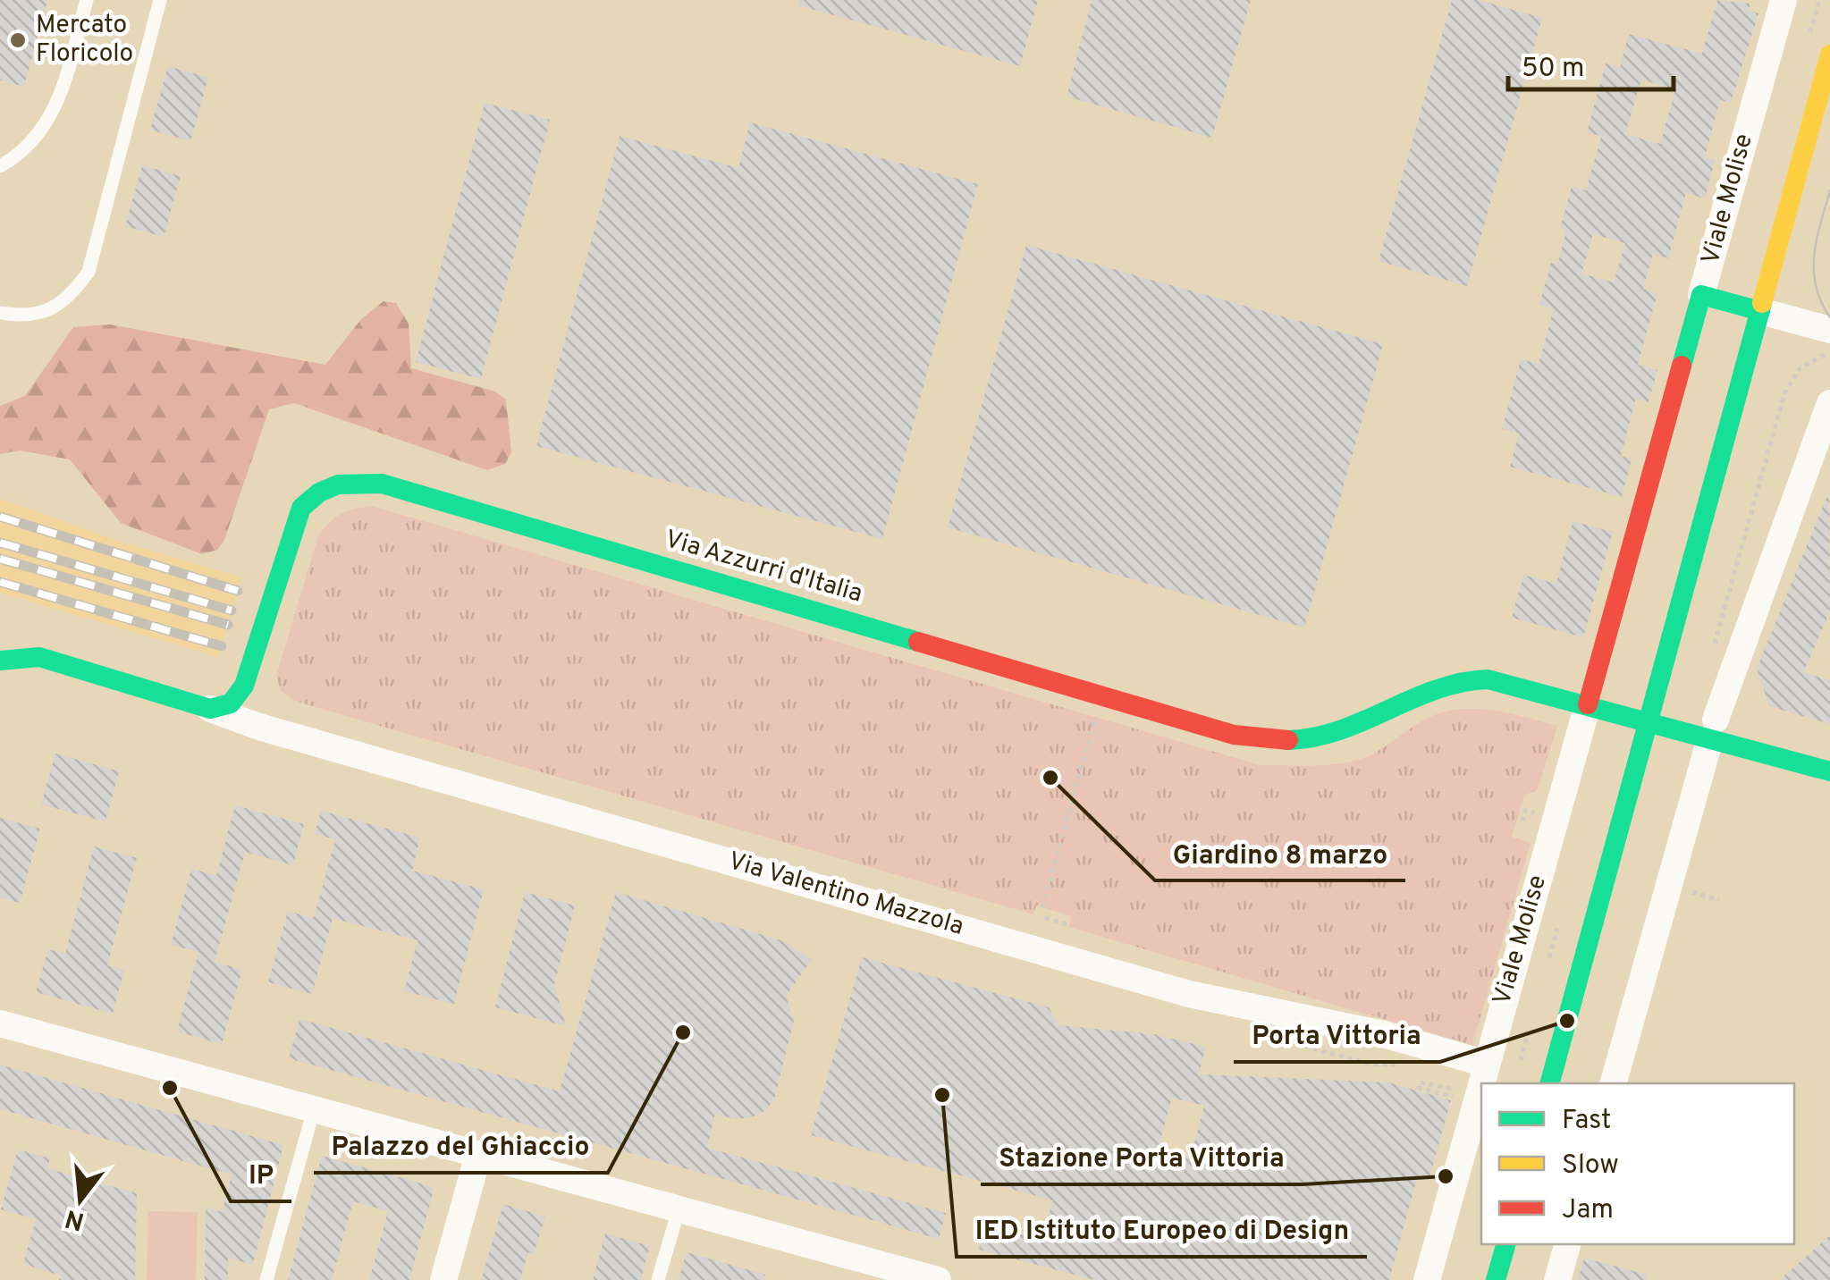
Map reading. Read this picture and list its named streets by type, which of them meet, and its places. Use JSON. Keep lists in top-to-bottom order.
{
  "streets": {
    "street": ["Viale Molise", "Via Azzurri d'Italia", "Via Valentino Mazzola"]
  },
  "crossings": [
    ["Viale Molise", "Via Azzurri d'Italia"],
    ["Viale Molise", "Via Valentino Mazzola"],
    ["Via Azzurri d'Italia", "Via Valentino Mazzola"]
  ],
  "places": [
    "Mercato Floricolo",
    "Giardino 8 marzo",
    "Porta Vittoria",
    "Palazzo del Ghiaccio",
    "IP",
    "IED Istituto Europeo di Design",
    "Stazione Porta Vittoria"
  ],
  "legend": ["Fast", "Slow", "Jam"],
  "scale_bar": "50 m",
  "north": "bottom"
}
